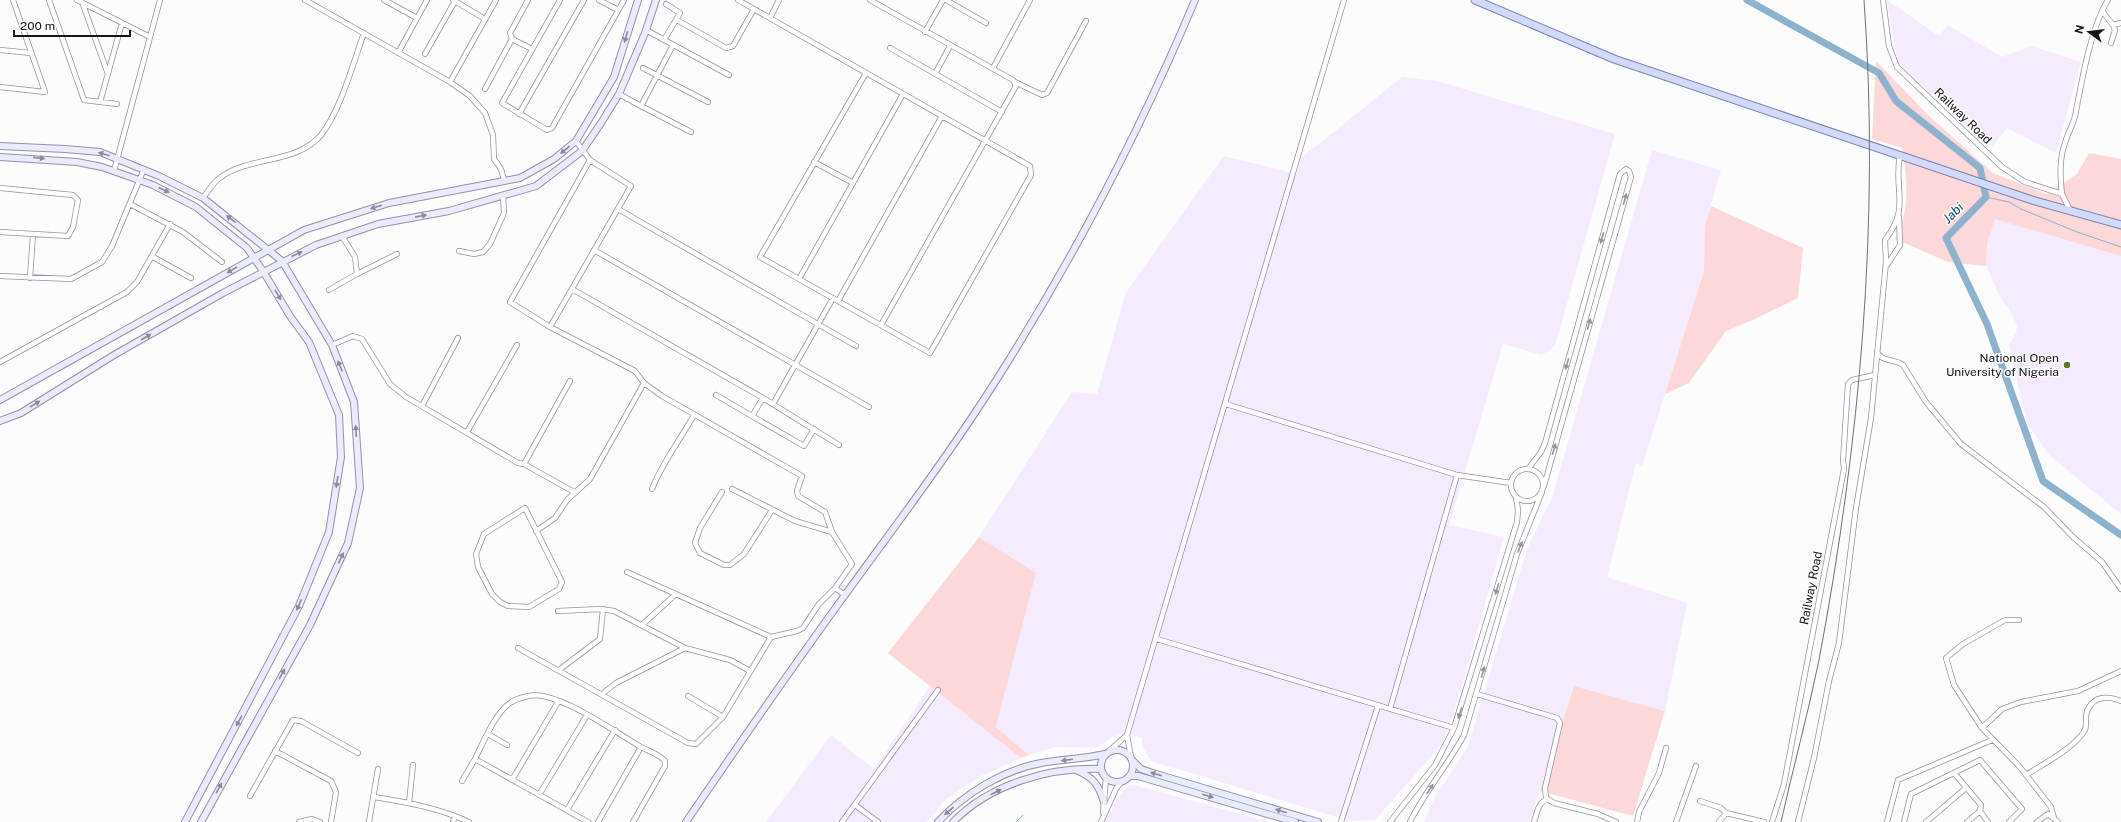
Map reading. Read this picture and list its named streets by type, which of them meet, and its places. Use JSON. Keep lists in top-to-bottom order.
{
  "streets": {
    "street": ["Railway Road"]
  },
  "water": ["Jabi"],
  "places": ["National Open University of Nigeria"],
  "scale_bar": "200 m",
  "north": "left"
}
